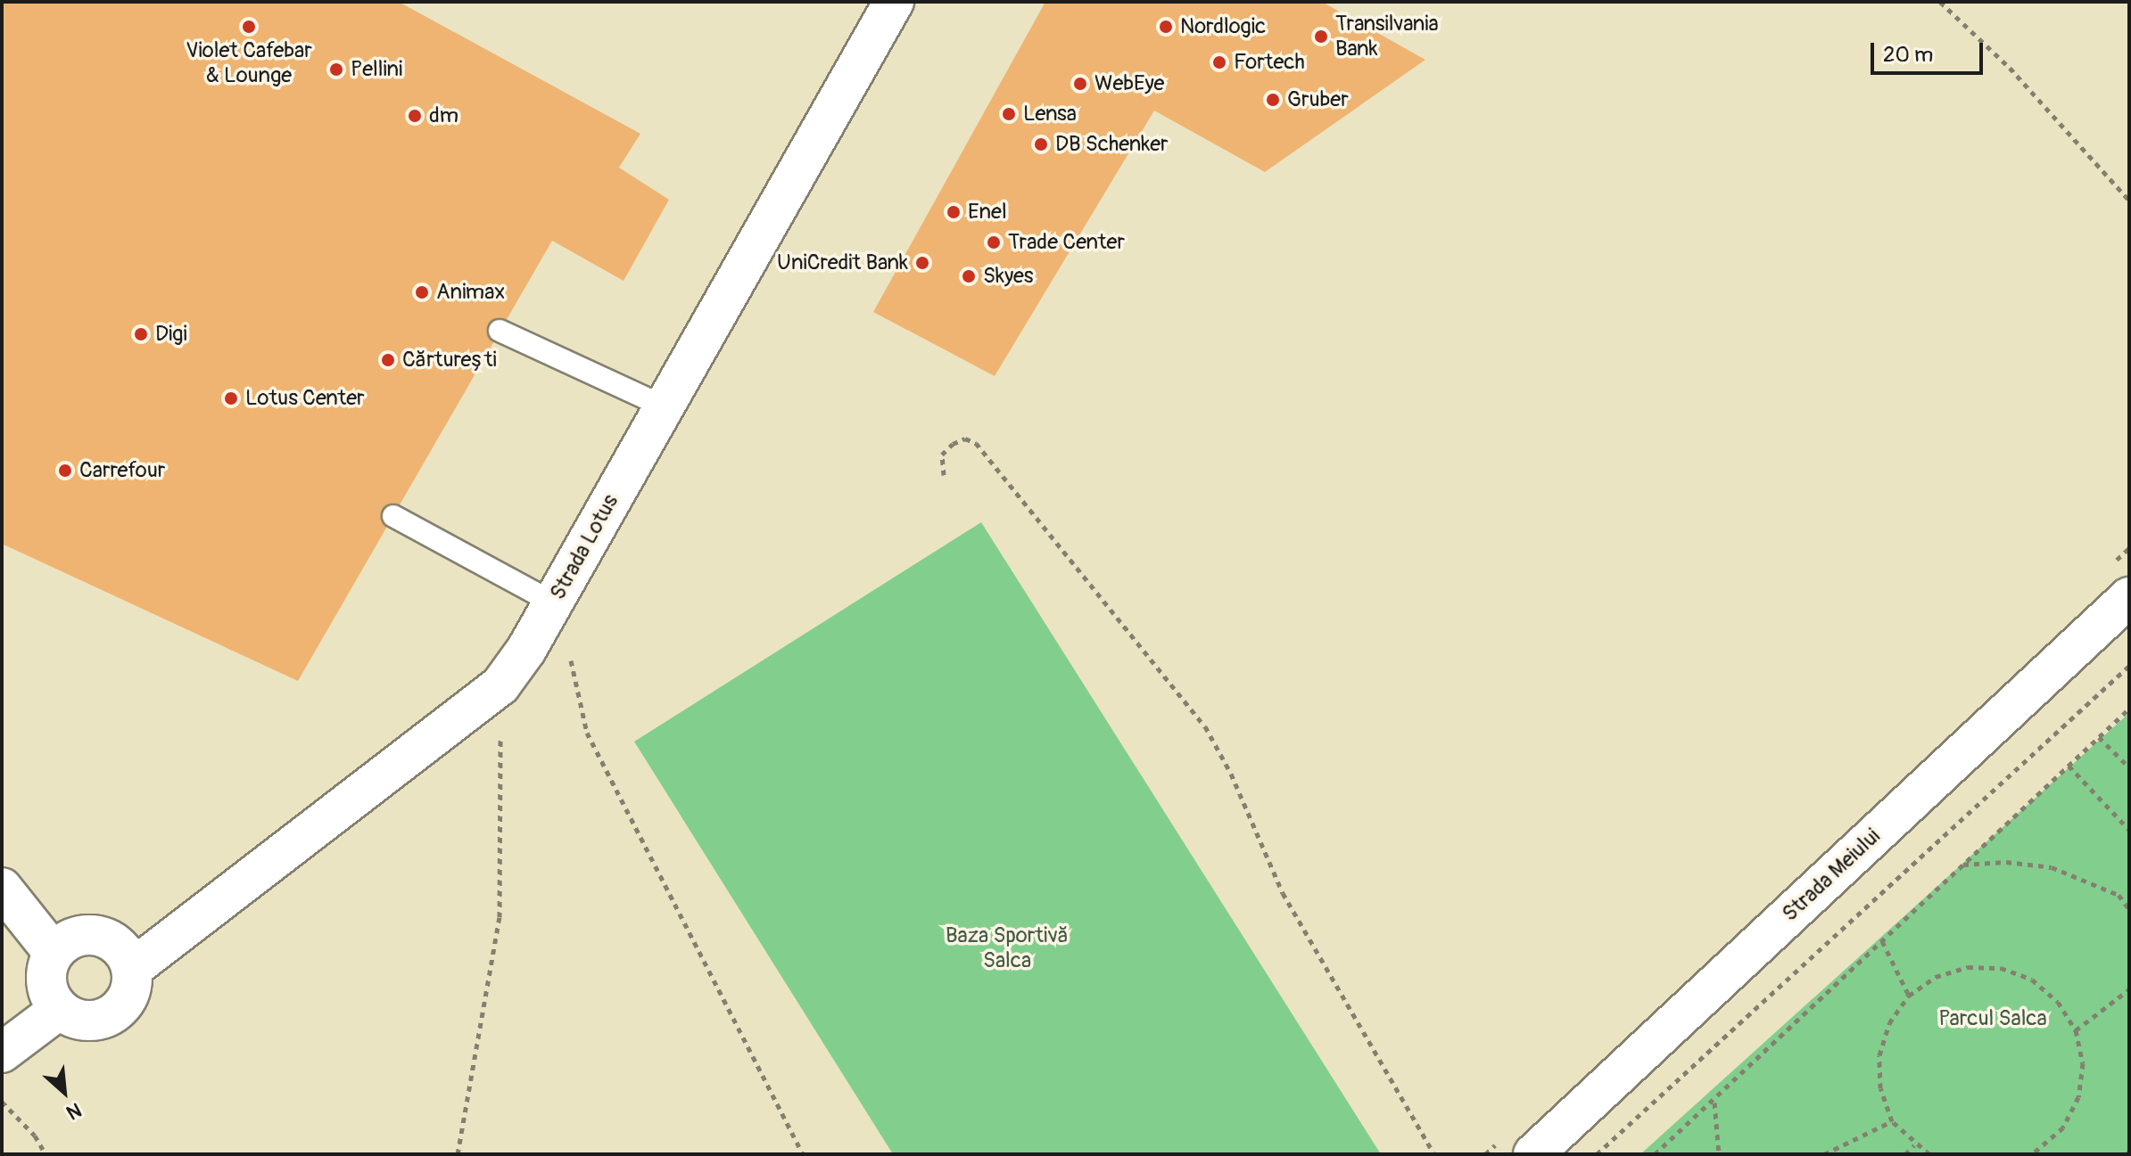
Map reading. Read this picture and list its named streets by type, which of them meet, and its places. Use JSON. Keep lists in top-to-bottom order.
{
  "streets": {
    "street": ["Strada Lotus", "Strada Meiului"]
  },
  "parks": ["Baza Sportivă Salca", "Parcul Salca"],
  "places": [
    "Violet Cafebar & Lounge",
    "Nordlogic",
    "Transilvania Bank",
    "Fortech",
    "Pellini",
    "WebEye",
    "Gruber",
    "Lensa",
    "dm",
    "DB Schenker",
    "Enel",
    "Trade Center",
    "UniCredit Bank",
    "Skyes",
    "Animax",
    "Digi",
    "Cărturești",
    "Lotus Center",
    "Carrefour"
  ],
  "scale_bar": "20 m",
  "north": "bottom right"
}
